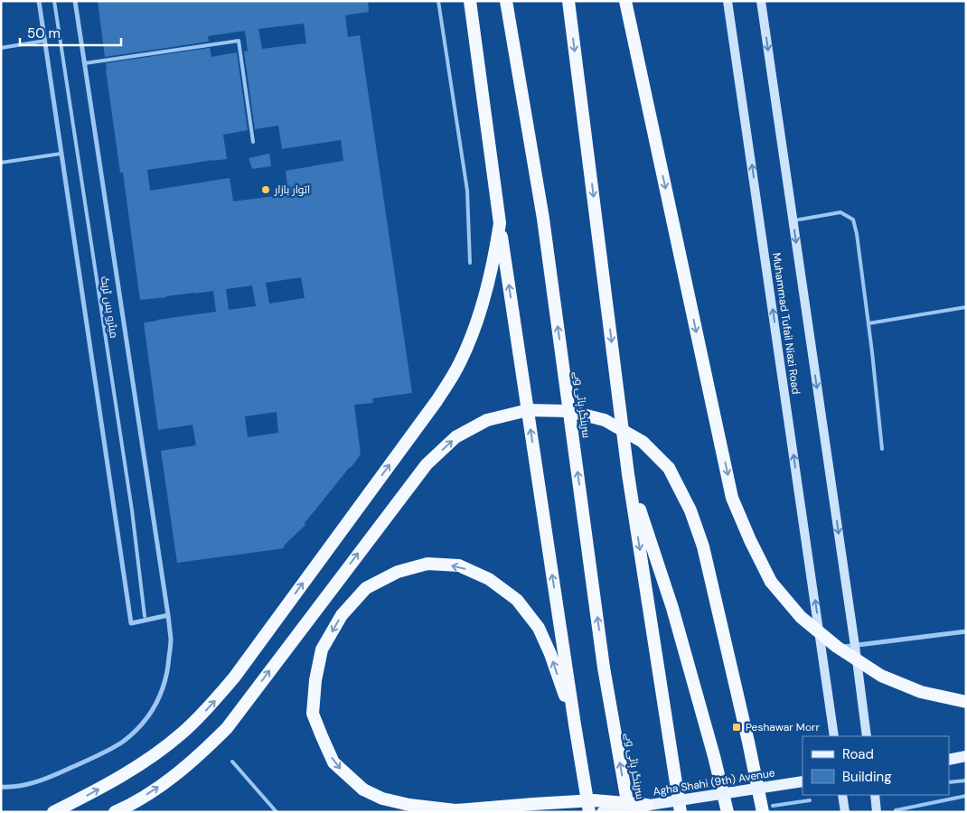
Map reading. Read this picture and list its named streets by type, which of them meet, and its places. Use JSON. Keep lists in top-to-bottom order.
{
  "streets": {
    "highway": ["سرینگر ہائی وے"],
    "main road": ["Muhammad Tufail Niazi Road", "Agha Shahi (9th) Avenue"],
    "lane": ["میٹرو بس ٹریک"]
  },
  "places": {
    "other": ["اتوار بازار"],
    "transit": ["Peshawar Morr"]
  },
  "legend": ["Road", "Building"],
  "scale_bar": "50 m"
}
